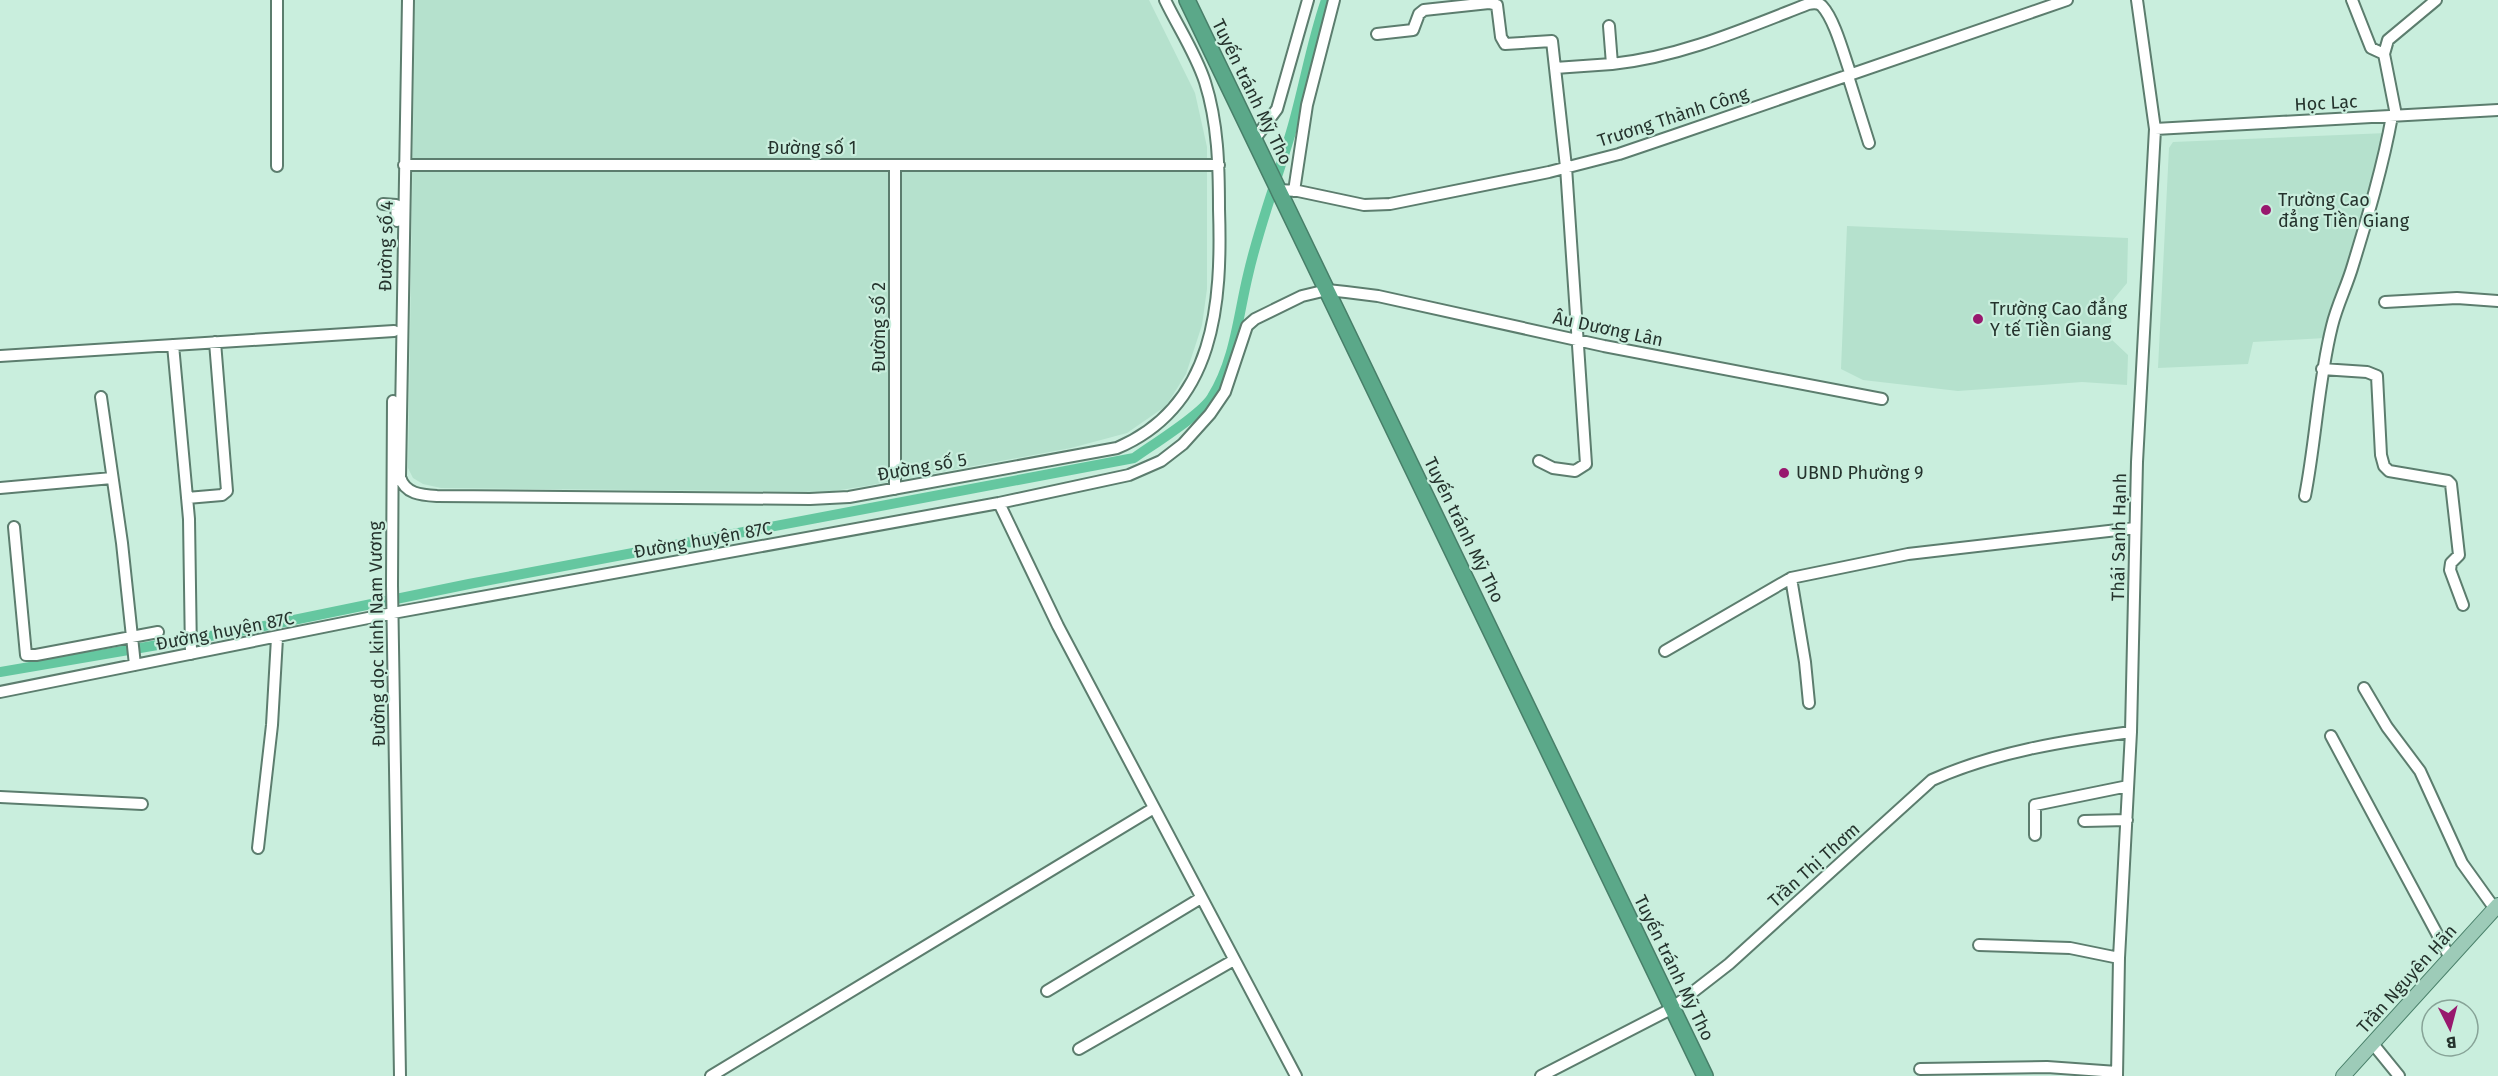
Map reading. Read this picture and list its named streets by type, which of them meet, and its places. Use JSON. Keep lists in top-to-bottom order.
{
  "streets": {
    "highway": ["Tuyến tránh Mỹ Tho"],
    "main road": ["Trần Nguyên Hãn"],
    "street": [
      "Học Lạc",
      "Trương Thành Công",
      "Đường số 1",
      "Đường số 4",
      "Đường số 2",
      "Âu Dương Lân",
      "Đường số 5",
      "Thái Sanh Hạnh",
      "Đường huyện 87C",
      "Đường dọc kinh Nam Vương",
      "Trần Thị Thơm"
    ]
  },
  "crossings": [
    ["Tuyến tránh Mỹ Tho", "Trương Thành Công"],
    ["Tuyến tránh Mỹ Tho", "Âu Dương Lân"],
    ["Tuyến tránh Mỹ Tho", "Đường huyện 87C"],
    ["Tuyến tránh Mỹ Tho", "Trần Thị Thơm"],
    ["Học Lạc", "Thái Sanh Hạnh"],
    ["Đường số 1", "Đường số 4"],
    ["Đường số 1", "Đường số 2"],
    ["Đường số 1", "Đường số 5"],
    ["Đường số 4", "Đường số 5"],
    ["Đường số 2", "Đường số 5"],
    ["Âu Dương Lân", "Đường huyện 87C"],
    ["Thái Sanh Hạnh", "Trần Thị Thơm"],
    ["Đường huyện 87C", "Đường dọc kinh Nam Vương"]
  ],
  "places": ["Trường Cao đẳng Tiền Giang", "Trường Cao đẳng Y tế Tiền Giang", "UBND Phường 9"],
  "north": "bottom"
}
